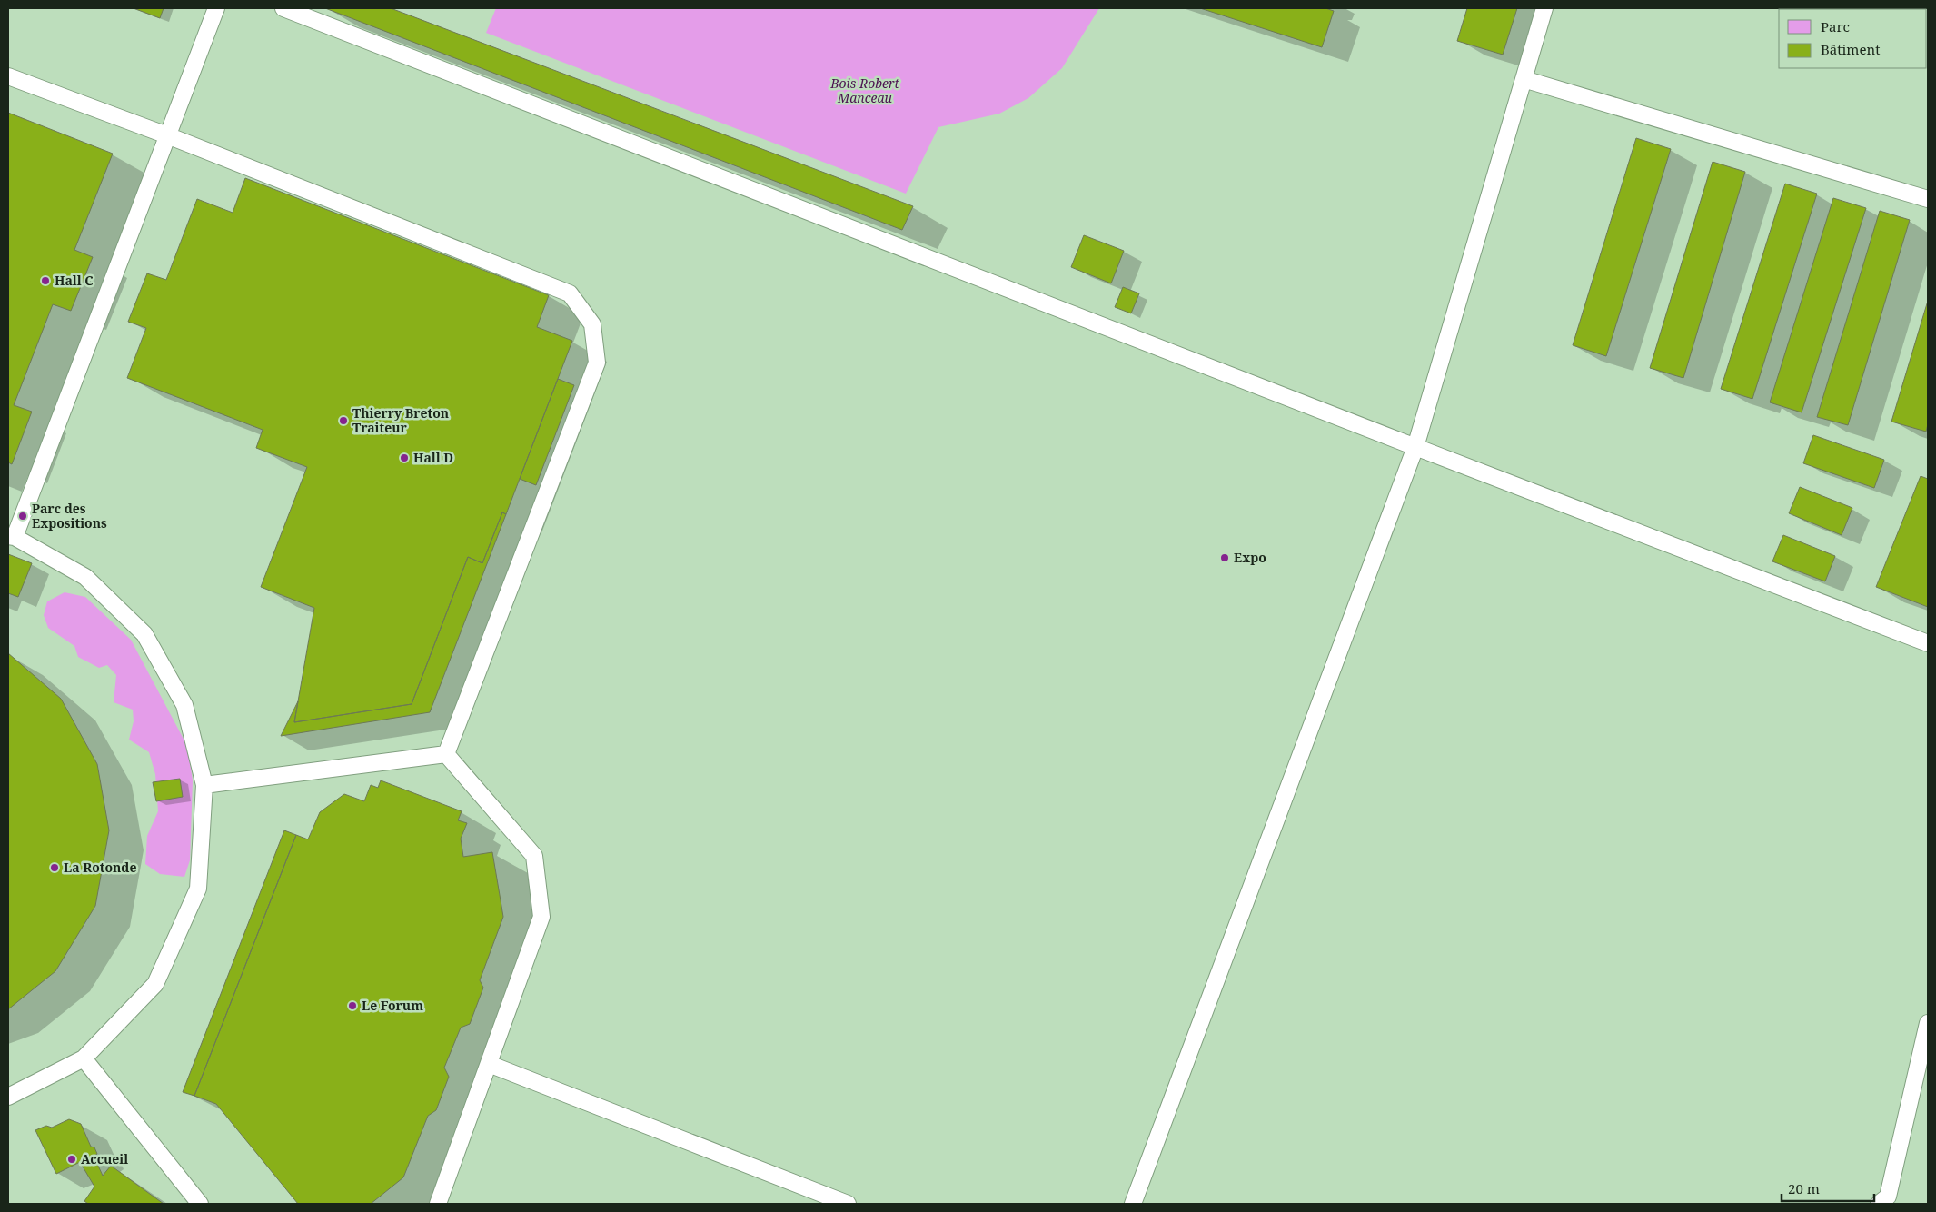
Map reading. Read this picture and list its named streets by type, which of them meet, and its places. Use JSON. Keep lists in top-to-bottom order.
{
  "parks": ["Bois Robert Manceau"],
  "places": [
    "Hall C",
    "Thierry Breton Traiteur",
    "Hall D",
    "Parc des Expositions",
    "Expo",
    "La Rotonde",
    "Le Forum",
    "Accueil"
  ],
  "legend": ["Parc", "Bâtiment"],
  "scale_bar": "20 m"
}
